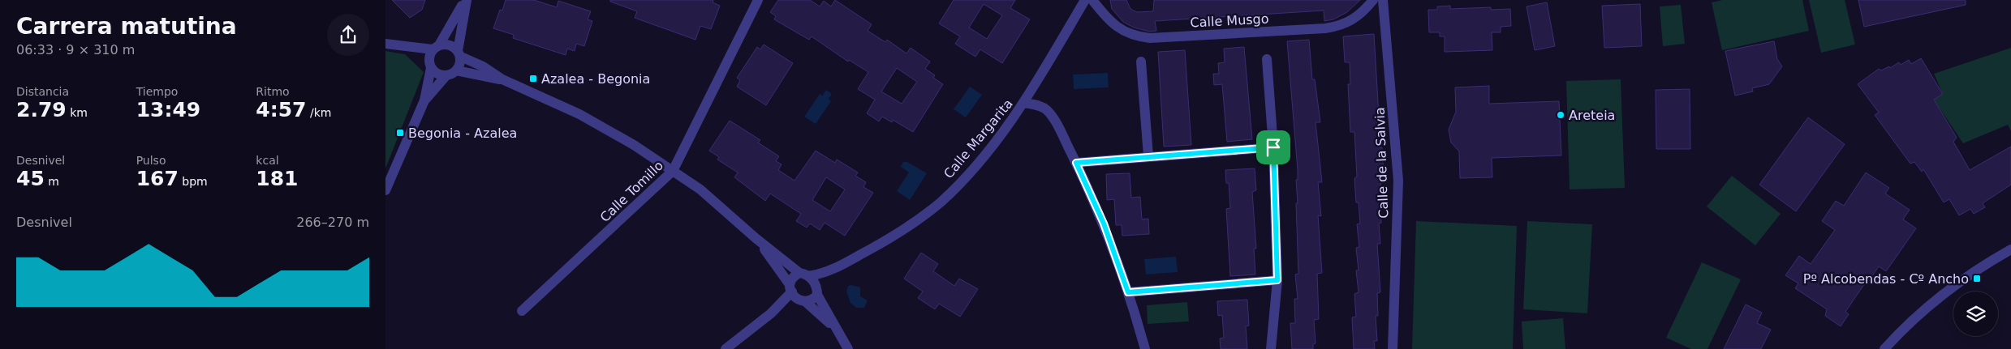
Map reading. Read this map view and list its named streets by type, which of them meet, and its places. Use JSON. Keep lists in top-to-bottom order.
{
  "streets": {
    "street": [
      "Calle Musgo",
      "Calle Margarita",
      "Calle de la Salvia",
      "Calle Tomillo"
    ]
  },
  "places": {
    "transit": ["Azalea - Begonia", "Begonia - Azalea", "Pº Alcobendas - Cº Ancho"],
    "other": ["Areteia"]
  },
  "page": {
    "heading": ["Carrera matutina", "06:33 · 9 × 310 m"],
    "stats": [
      ["Distancia", "2.79 km"],
      ["Tiempo", "13:49"],
      ["Ritmo", "4:57 /km"],
      ["Desnivel", "45 m"],
      ["Pulso", "167 bpm"],
      ["kcal", "181"]
    ],
    "chart": ["Desnivel", "266–270 m"]
  }
}
